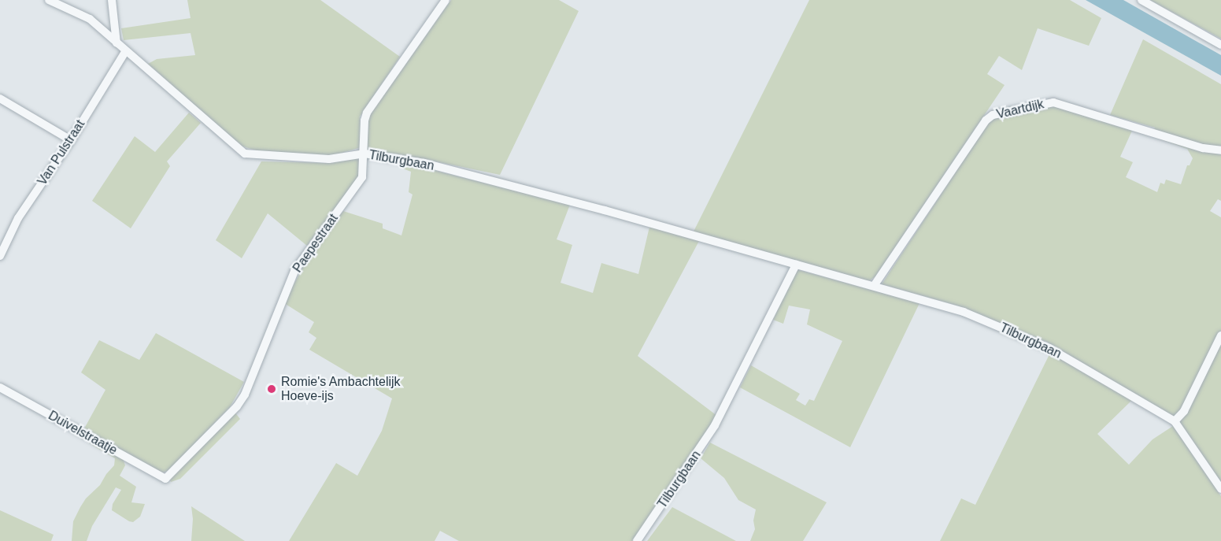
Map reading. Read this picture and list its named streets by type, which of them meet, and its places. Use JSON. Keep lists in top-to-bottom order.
{
  "streets": {
    "street": [
      "Vaartdijk",
      "Van Pulstraat",
      "Tilburgbaan",
      "Paepestraat",
      "Duivelstraatje"
    ]
  },
  "crossings": [
    ["Vaartdijk", "Tilburgbaan"],
    ["Van Pulstraat", "Tilburgbaan"],
    ["Tilburgbaan", "Paepestraat"],
    ["Paepestraat", "Duivelstraatje"]
  ],
  "places": ["Romie's Ambachtelijk Hoeve-ijs"]
}
